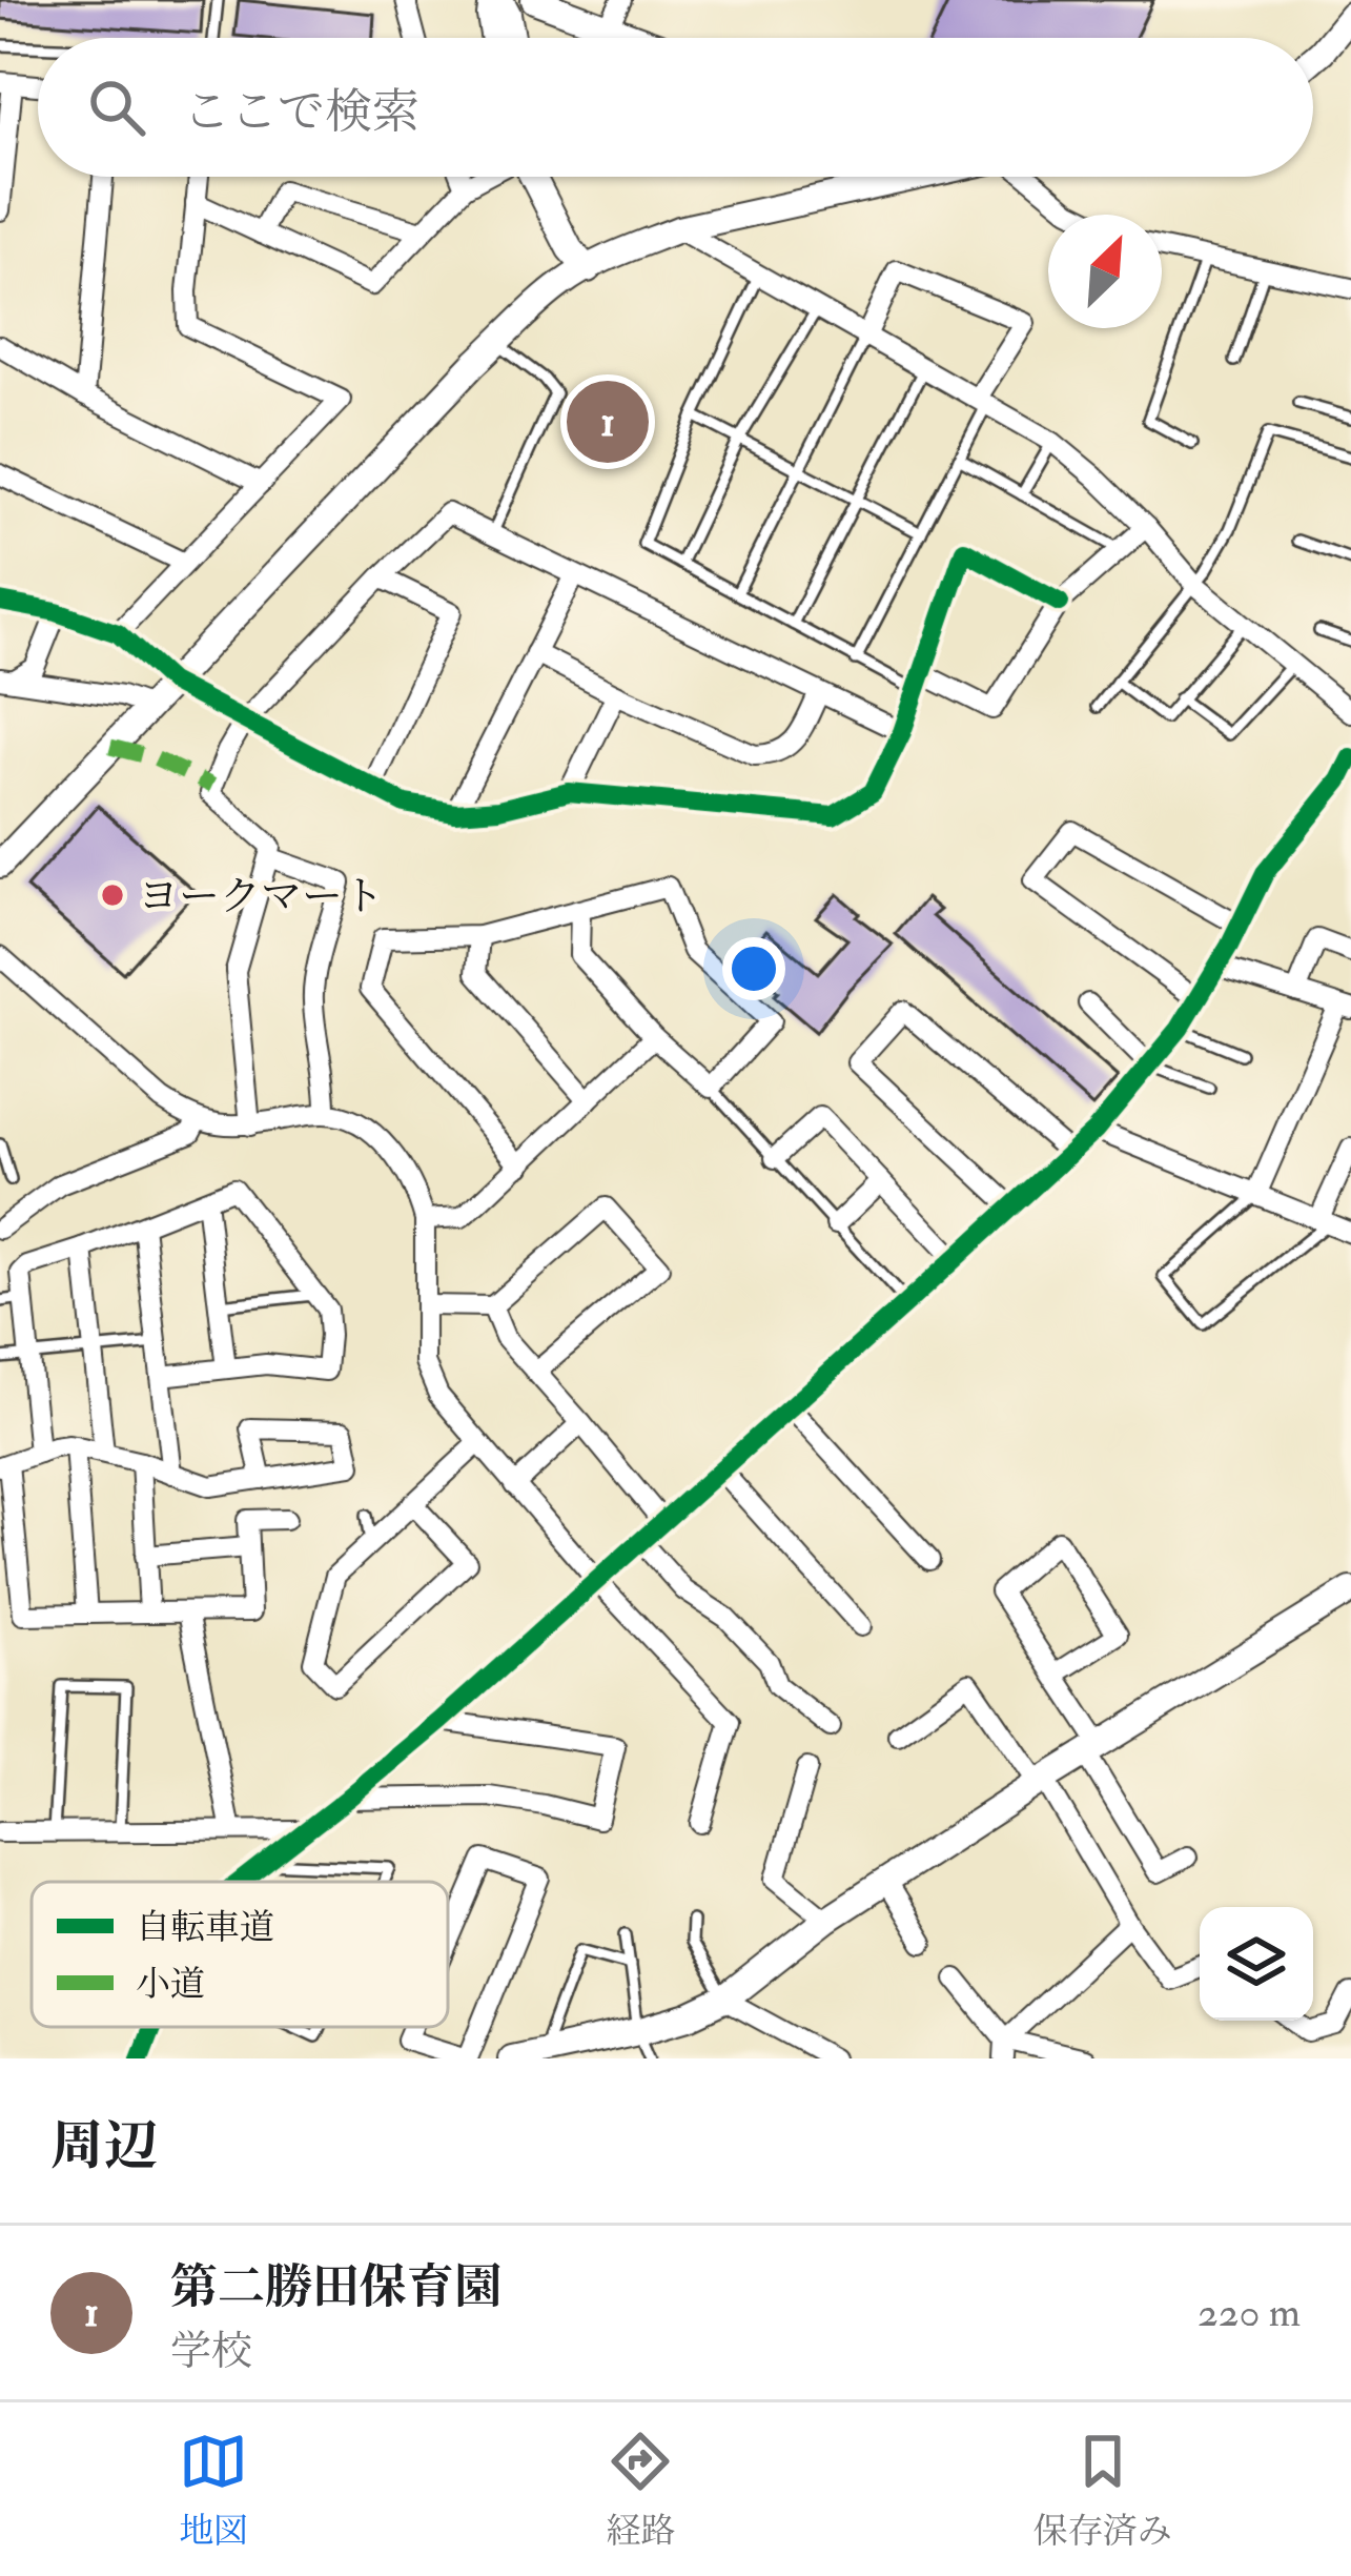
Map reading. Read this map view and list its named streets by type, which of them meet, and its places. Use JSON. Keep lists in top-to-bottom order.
{
  "places": ["ヨークマート"],
  "legend": ["自転車道", "小道"],
  "north": "top right",
  "page": {
    "search": "ここで検索",
    "pins": "1",
    "heading": "周辺",
    "list": [
      {
        "mark": "1",
        "name": "第二勝田保育園",
        "note": "学校",
        "value": "220 m"
      }
    ],
    "nav": ["地図", "経路", "保存済み"]
  }
}
